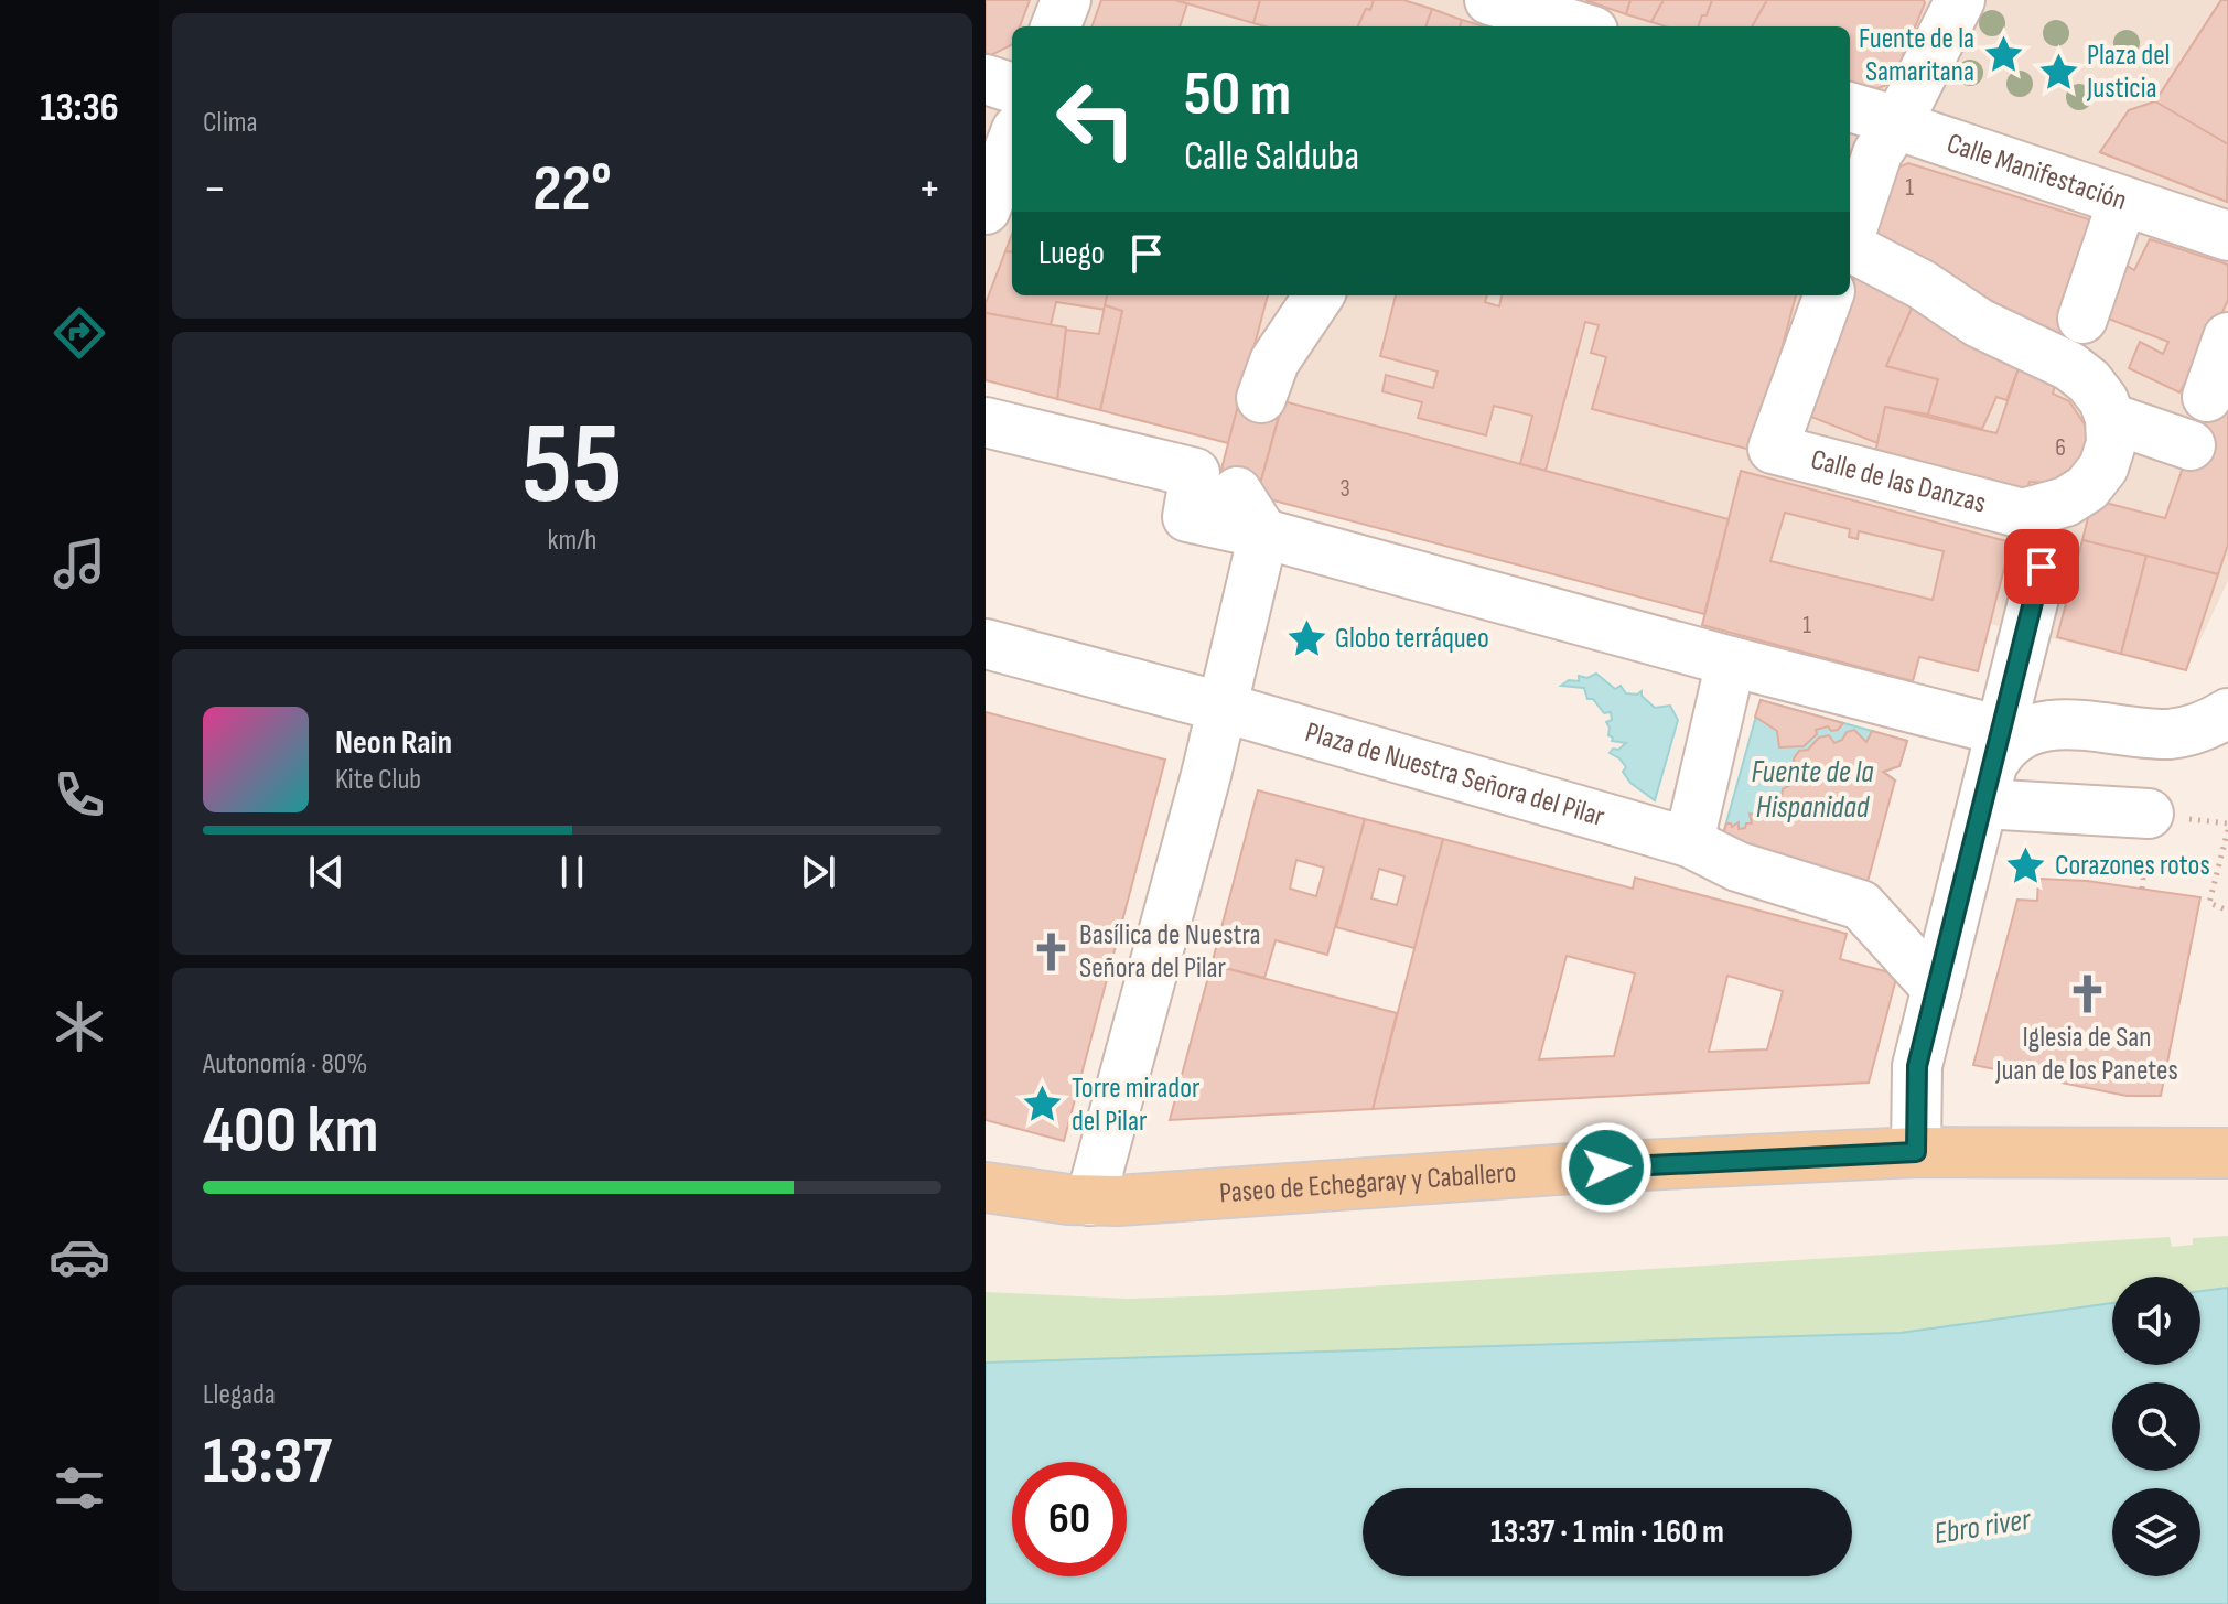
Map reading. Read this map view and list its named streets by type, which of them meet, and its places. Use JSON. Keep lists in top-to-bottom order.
{
  "streets": {
    "main road": ["Paseo de Echegaray y Caballero"],
    "street": ["Calle Manifestación", "Calle de las Danzas", "Plaza de Nuestra Señora del Pilar"]
  },
  "water": ["Fuente de la Hispanidad", "Ebro river"],
  "places": {
    "place": [
      "Fuente de la Samaritana",
      "Plaza del Justicia",
      "Globo terráqueo",
      "Corazones rotos",
      "Torre mirador del Pilar"
    ],
    "church": ["Basílica de Nuestra Señora del Pilar", "Iglesia de San Juan de los Panetes"]
  },
  "house_numbers": [
    "1",
    "6",
    "3",
    "1"
  ],
  "page": {
    "tabs": "13:36",
    "tile": [
      "Clima",
      ["55", "km/h"],
      ["Autonomía · 80%", "400 km"],
      ["Llegada", "13:37"]
    ],
    "turn": ["50 m", "Calle Salduba"],
    "heat": ["−", "22°", "+"],
    "then": "Luego",
    "song": ["Neon Rain", "Kite Club"],
    "limit": "60",
    "trip": "13:37 · 1 min · 160 m"
  }
}
